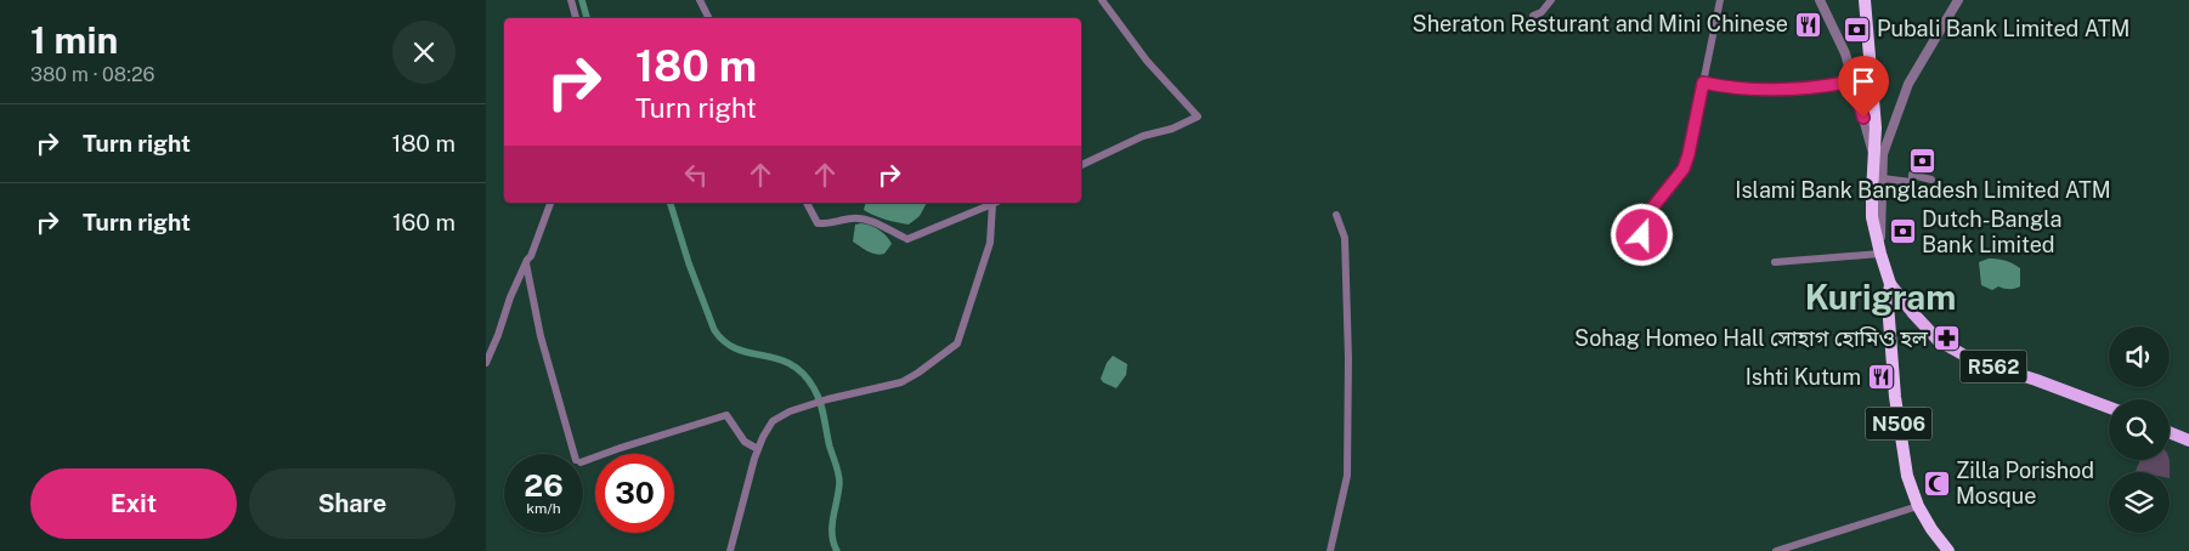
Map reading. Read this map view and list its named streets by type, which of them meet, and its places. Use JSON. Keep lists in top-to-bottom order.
{
  "streets": {
    "highway": ["N506"],
    "main road": ["R562"]
  },
  "crossings": [
    ["R562", "N506"]
  ],
  "districts": ["Kurigram"],
  "places": {
    "restaurant": ["Sheraton Resturant and Mini Chinese", "Ishti Kutum"],
    "bank": ["Pubali Bank Limited ATM", "Islami Bank Bangladesh Limited ATM", "Dutch-Bangla Bank Limited"],
    "pharmacy": ["Sohag Homeo Hall সোহাগ হোমিও হল"],
    "mosque": ["Zilla Porishod Mosque"]
  },
  "page": {
    "heading": ["1 min", "380 m · 08:26"],
    "turn": ["180 m", "Turn right"],
    "list": [
      {
        "name": "Turn right",
        "value": "180 m"
      },
      {
        "name": "Turn right",
        "value": "160 m"
      }
    ],
    "speed": "26 km/h",
    "limit": "30",
    "buttons": ["Exit", "Share"]
  }
}
